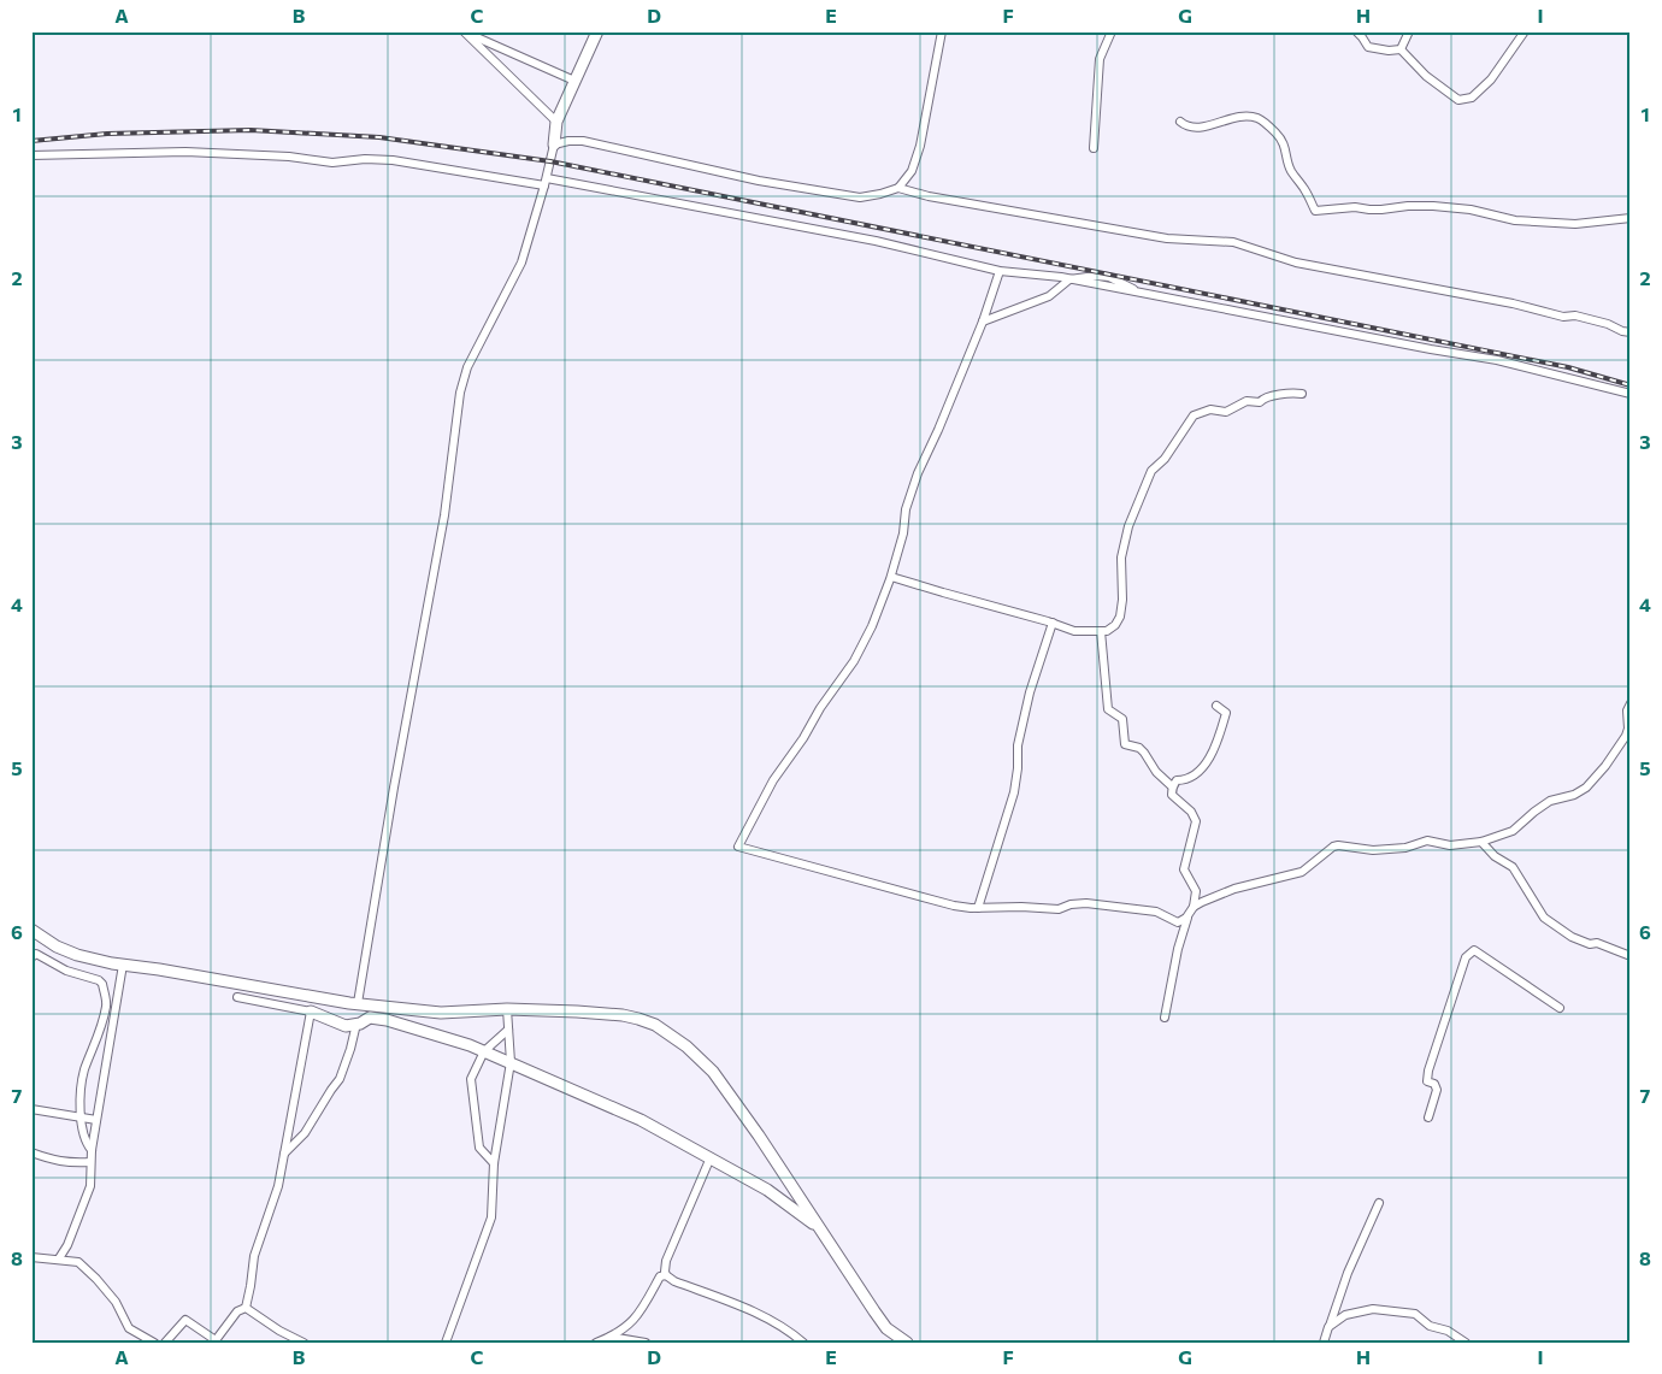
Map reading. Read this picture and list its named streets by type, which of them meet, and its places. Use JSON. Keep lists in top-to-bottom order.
{
  "grid": {
    "columns": [
      "A",
      "B",
      "C",
      "D",
      "E",
      "F",
      "G",
      "H",
      "I"
    ],
    "rows": [
      "1",
      "2",
      "3",
      "4",
      "5",
      "6",
      "7",
      "8"
    ]
  }
}
